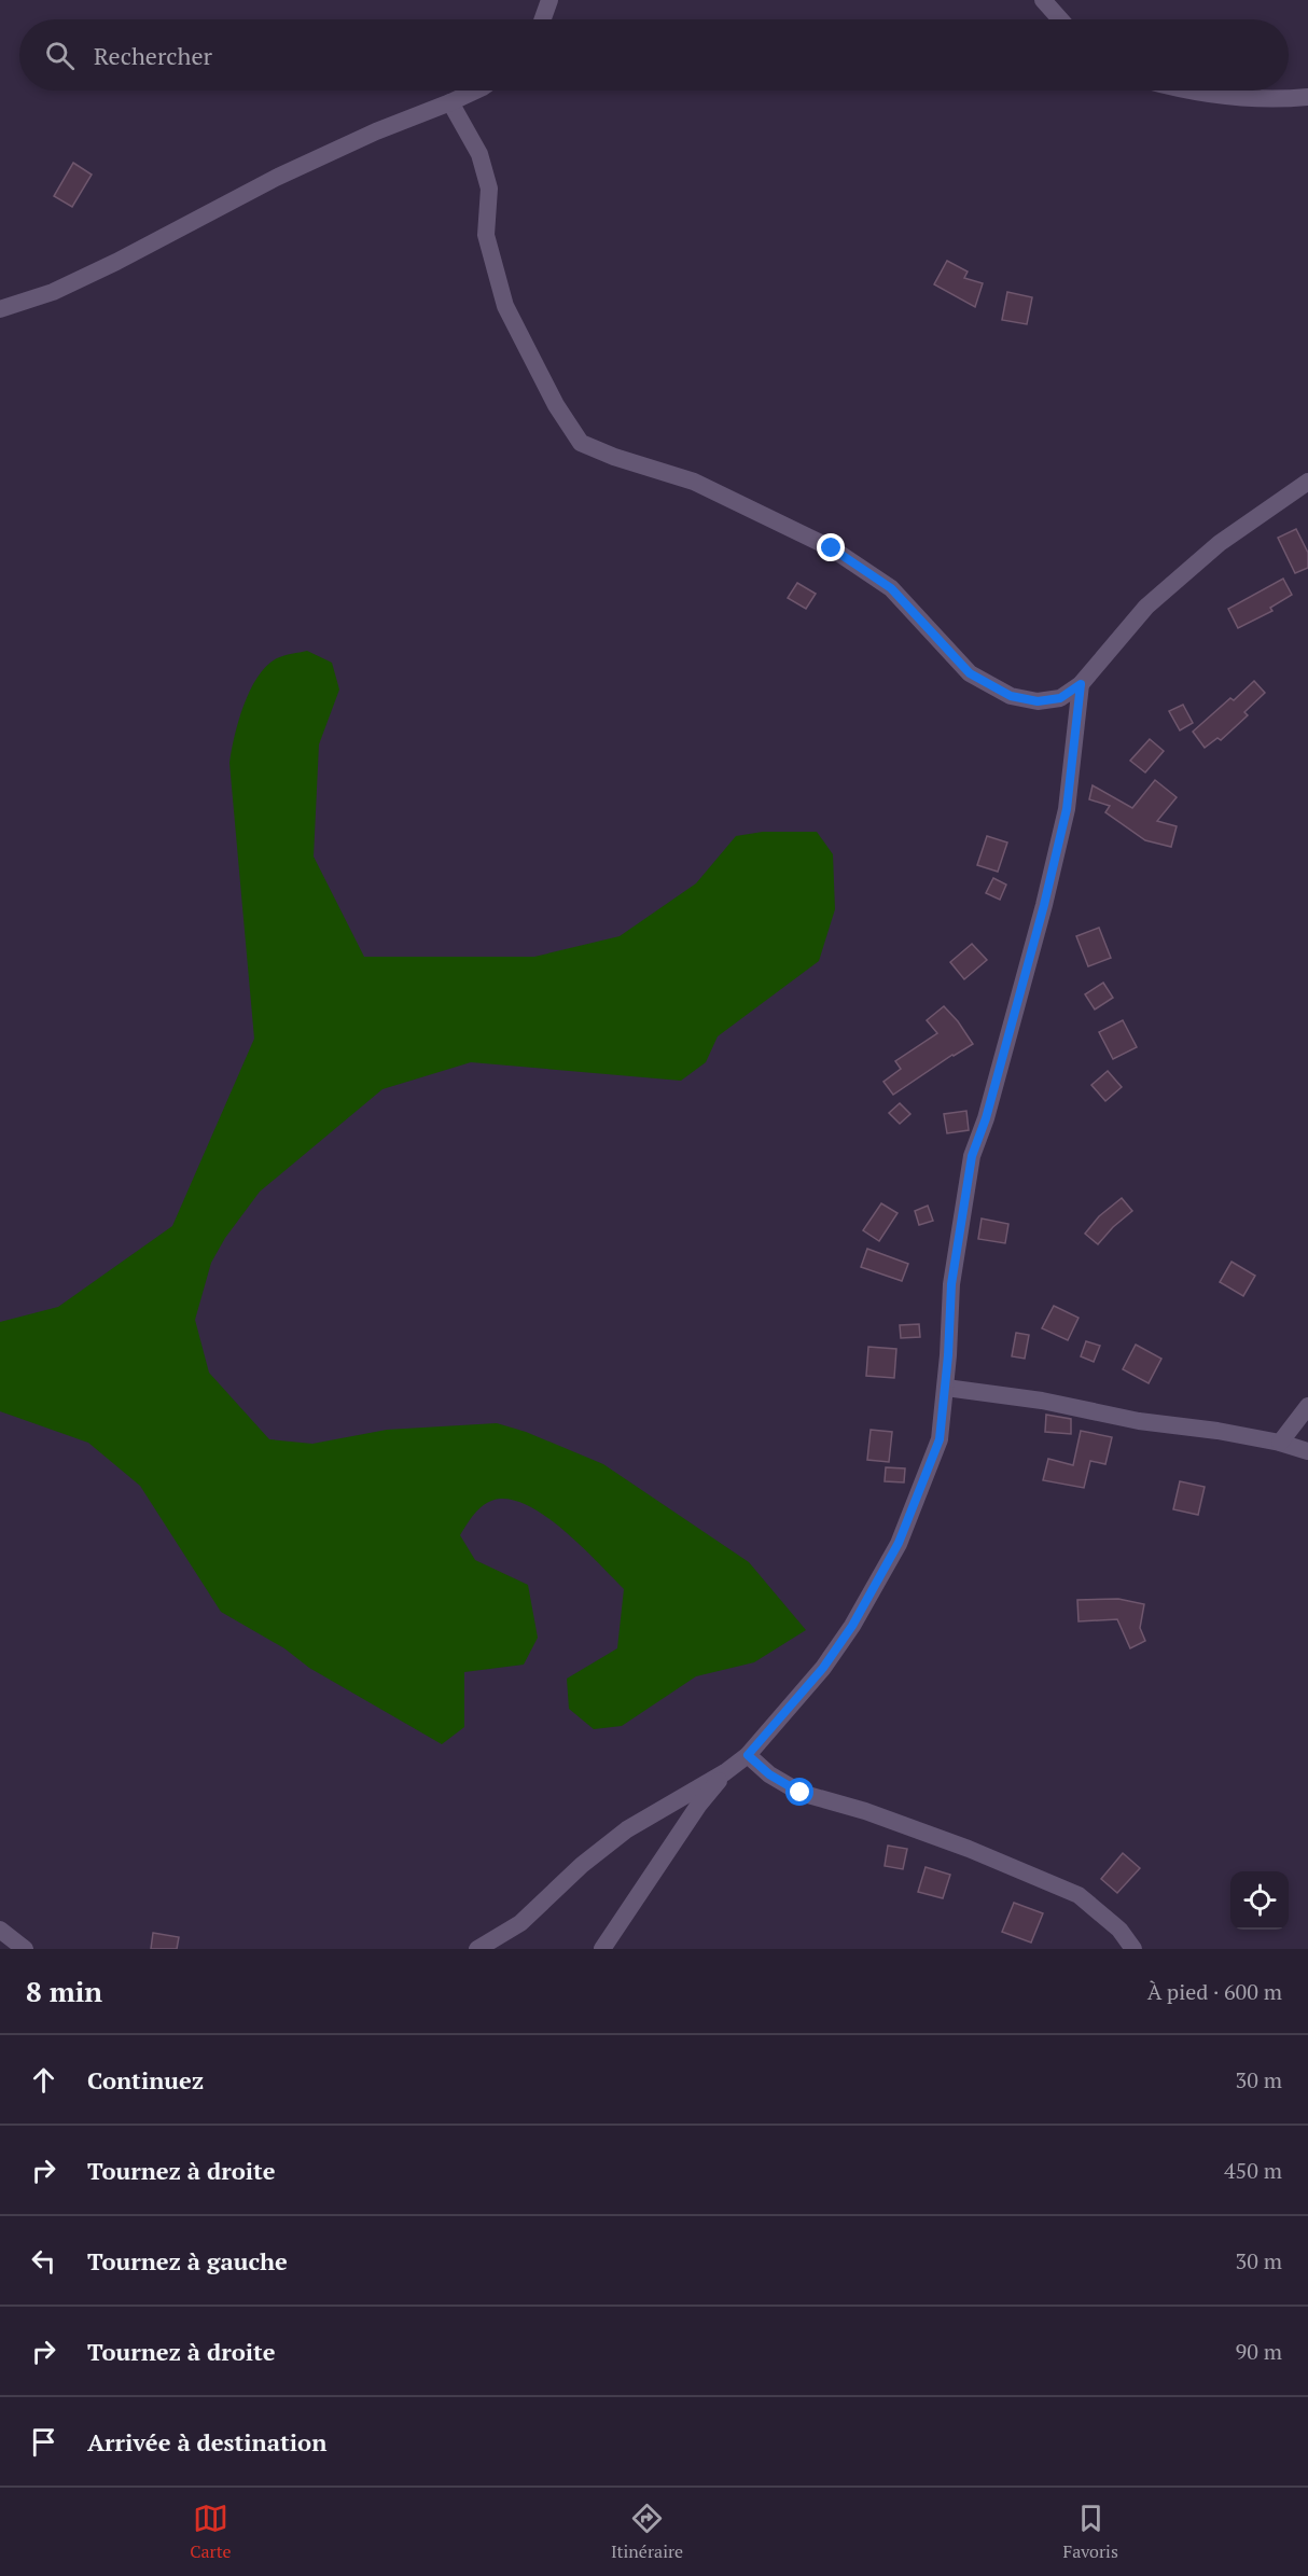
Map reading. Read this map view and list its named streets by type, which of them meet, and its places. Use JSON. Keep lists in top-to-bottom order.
{
  "page": {
    "search": "Rechercher",
    "heading": ["8 min", "À pied · 600 m"],
    "list": [
      ["Continuez", "30 m"],
      ["Tournez à droite", "450 m"],
      ["Tournez à gauche", "30 m"],
      ["Tournez à droite", "90 m"],
      "Arrivée à destination"
    ],
    "nav": ["Carte", "Itinéraire", "Favoris"]
  }
}
